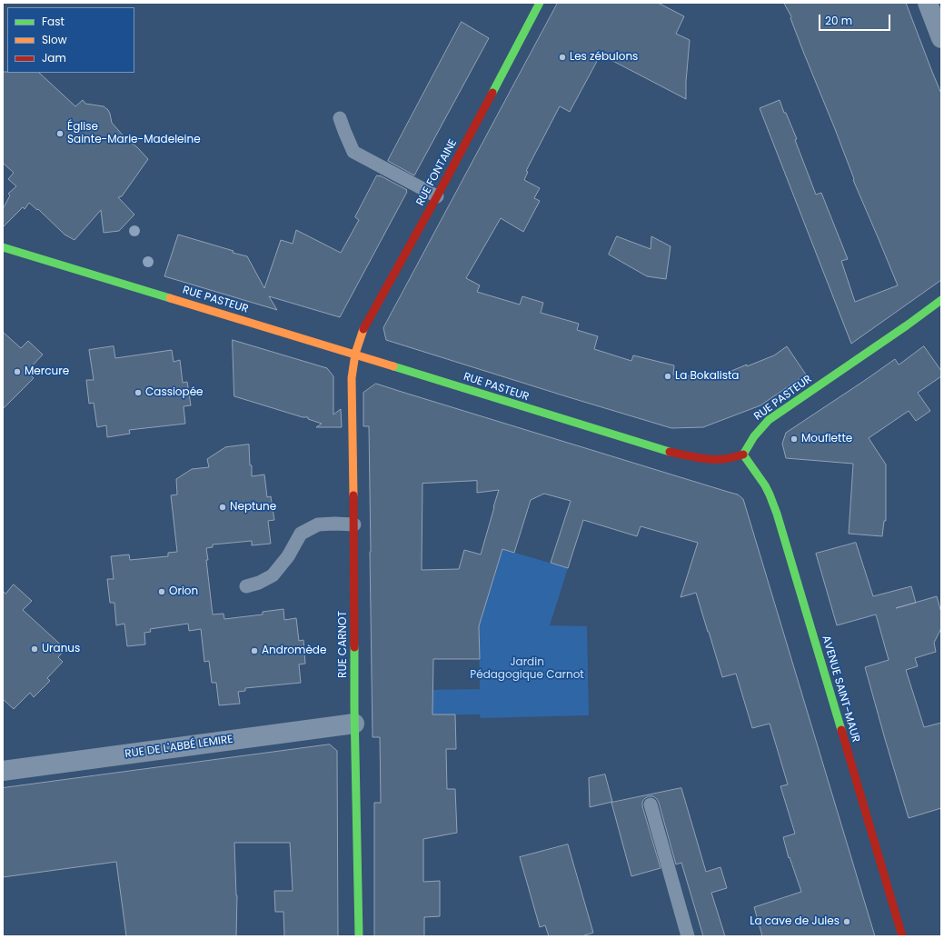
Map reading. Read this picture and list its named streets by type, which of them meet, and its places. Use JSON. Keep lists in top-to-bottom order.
{
  "streets": {
    "street": [
      "RUE FONTAINE",
      "RUE PASTEUR",
      "RUE CARNOT",
      "AVENUE SAINT-MAUR",
      "RUE DE L'ABBÉ LEMIRE"
    ]
  },
  "crossings": [
    ["RUE FONTAINE", "RUE PASTEUR"],
    ["RUE FONTAINE", "RUE CARNOT"],
    ["RUE PASTEUR", "RUE CARNOT"],
    ["RUE PASTEUR", "AVENUE SAINT-MAUR"],
    ["RUE CARNOT", "RUE DE L'ABBÉ LEMIRE"]
  ],
  "parks": ["Jardin Pédagogique Carnot"],
  "places": [
    "Les zébulons",
    "Église Sainte-Marie-Madeleine",
    "Mercure",
    "La Bokalista",
    "Cassiopée",
    "Mouflette",
    "Neptune",
    "Orion",
    "Uranus",
    "Andromède",
    "La cave de Jules"
  ],
  "legend": ["Fast", "Slow", "Jam"],
  "scale_bar": "20 m"
}
